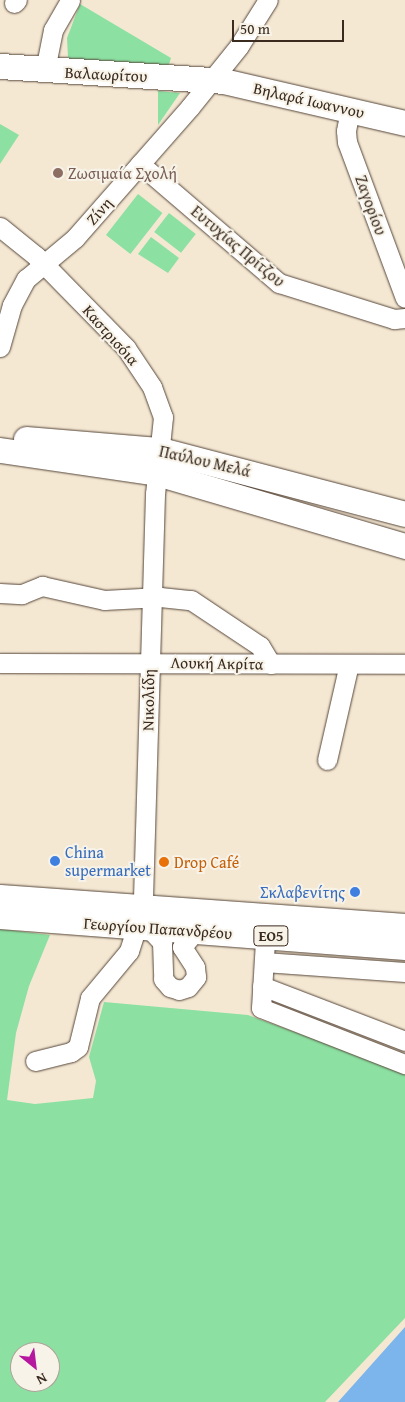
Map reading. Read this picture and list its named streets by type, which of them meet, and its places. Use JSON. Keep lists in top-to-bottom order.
{
  "streets": {
    "main road": [
      "Βαλαωρίτου",
      "Βηλαρά Ιωαννου",
      "Παύλου Μελά",
      "Γεωργίου Παπανδρέου",
      "ΕΟ5"
    ],
    "street": [
      "Ζαγορίου",
      "Ζίνη",
      "Ευτυχίας Πρίτζου",
      "Καστρισόια",
      "Λουκή Ακρίτα",
      "Νικολίδη"
    ]
  },
  "crossings": [
    ["Βαλαωρίτου", "Βηλαρά Ιωαννου"],
    ["Βαλαωρίτου", "Ζίνη"],
    ["Βηλαρά Ιωαννου", "Ζαγορίου"],
    ["Βηλαρά Ιωαννου", "Ζίνη"],
    ["Ζίνη", "Ευτυχίας Πρίτζου"],
    ["Ζίνη", "Καστρισόια"],
    ["Καστρισόια", "Παύλου Μελά"],
    ["Καστρισόια", "Νικολίδη"],
    ["Παύλου Μελά", "Νικολίδη"],
    ["Λουκή Ακρίτα", "Νικολίδη"],
    ["Νικολίδη", "Γεωργίου Παπανδρέου"]
  ],
  "places": [
    "Ζωσιμαία Σχολή",
    "China supermarket",
    "Drop Café",
    "Σκλαβενίτης"
  ],
  "scale_bar": "50 m",
  "north": "bottom right"
}
